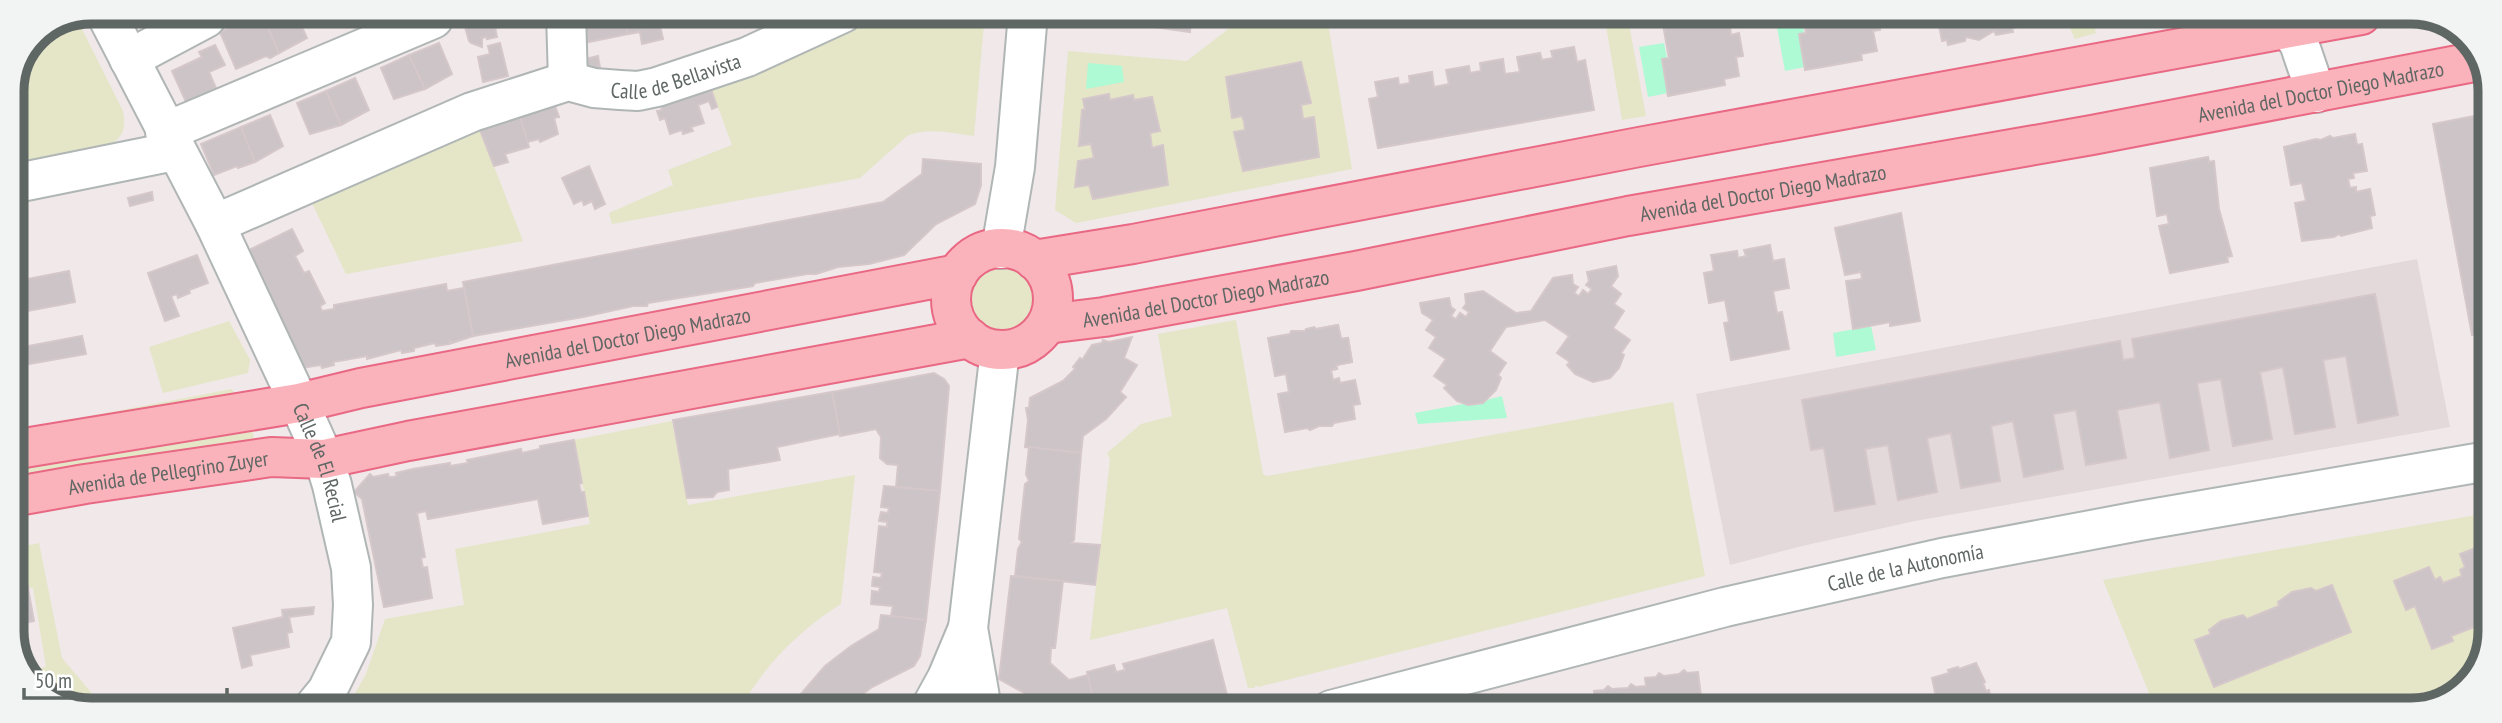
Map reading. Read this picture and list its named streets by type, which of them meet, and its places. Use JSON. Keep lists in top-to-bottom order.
{
  "streets": {
    "main road": ["Avenida del Doctor Diego Madrazo", "Avenida de Pellegrino Zuyer"],
    "street": ["Calle de Bellavista", "Calle de El Recial", "Calle de la Autonomía"]
  },
  "crossings": [
    ["Avenida del Doctor Diego Madrazo", "Calle de El Recial"],
    ["Calle de El Recial", "Avenida de Pellegrino Zuyer"]
  ],
  "scale_bar": "50 m"
}
